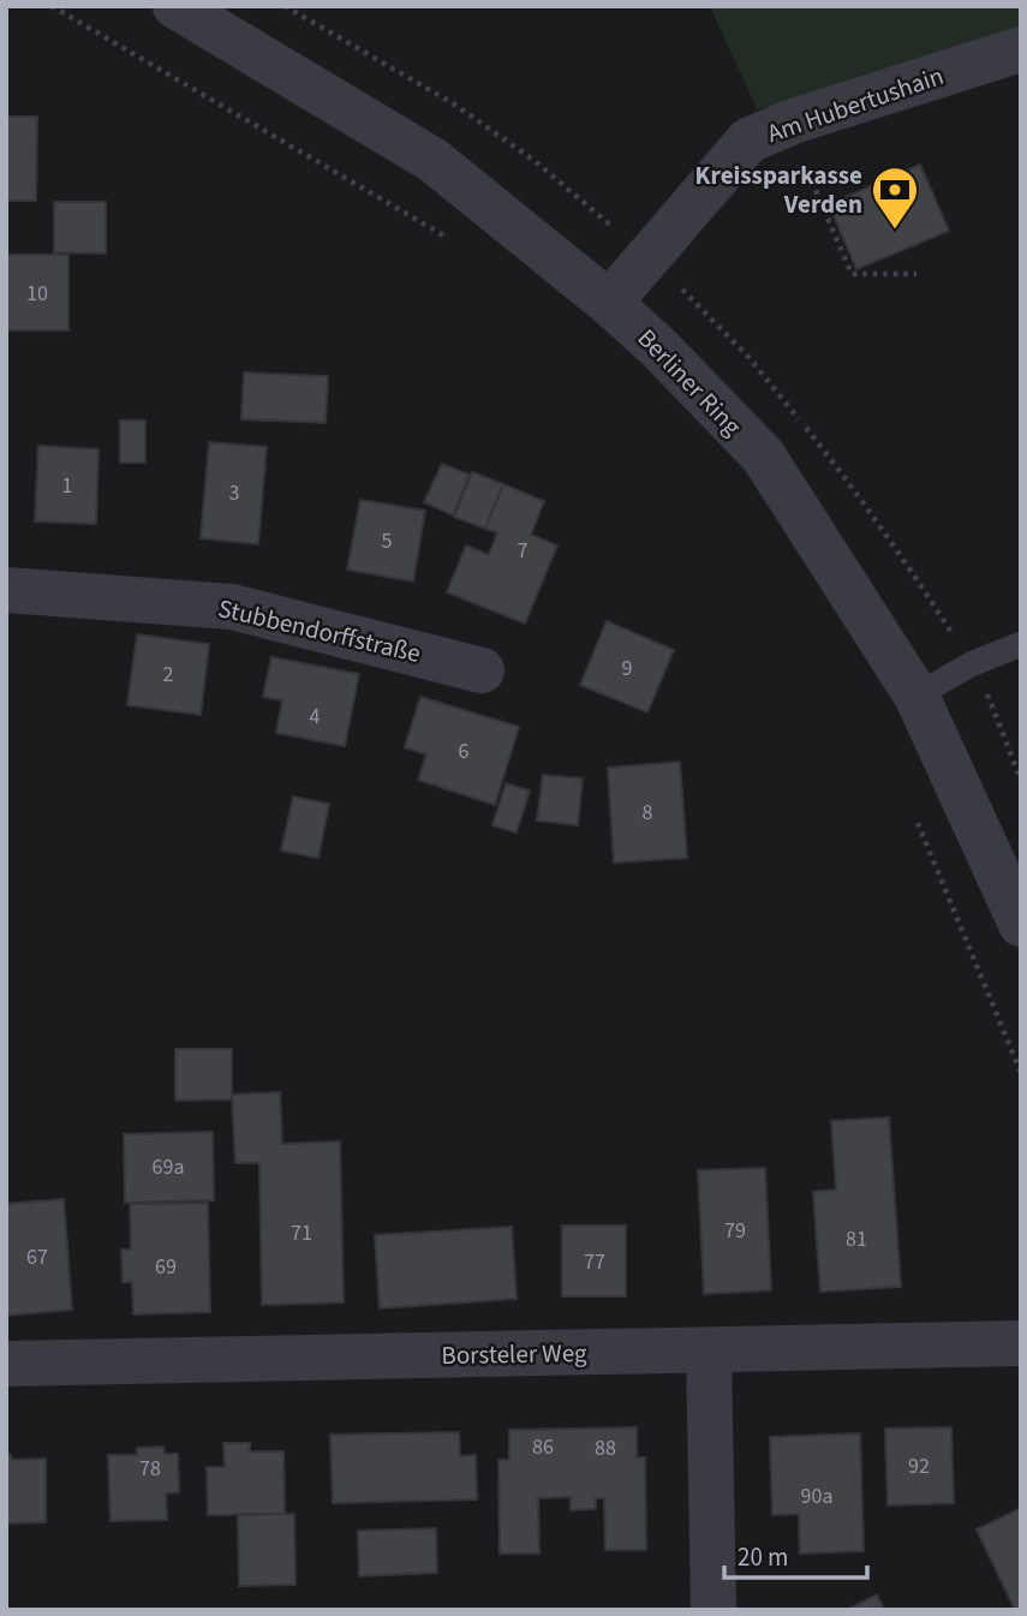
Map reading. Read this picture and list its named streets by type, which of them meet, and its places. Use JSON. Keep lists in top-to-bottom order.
{
  "streets": {
    "street": [
      "Am Hubertushain",
      "Berliner Ring",
      "Stubbendorffstraße",
      "Borsteler Weg"
    ]
  },
  "crossings": [
    ["Am Hubertushain", "Berliner Ring"]
  ],
  "places": {
    "bank": ["Kreissparkasse Verden"]
  },
  "house_numbers": [
    "10",
    "1",
    "3",
    "5",
    "7",
    "9",
    "2",
    "4",
    "6",
    "8",
    "69a",
    "79",
    "71",
    "81",
    "67",
    "77",
    "69",
    "86",
    "88",
    "92",
    "78",
    "90a"
  ],
  "scale_bar": "20 m"
}
